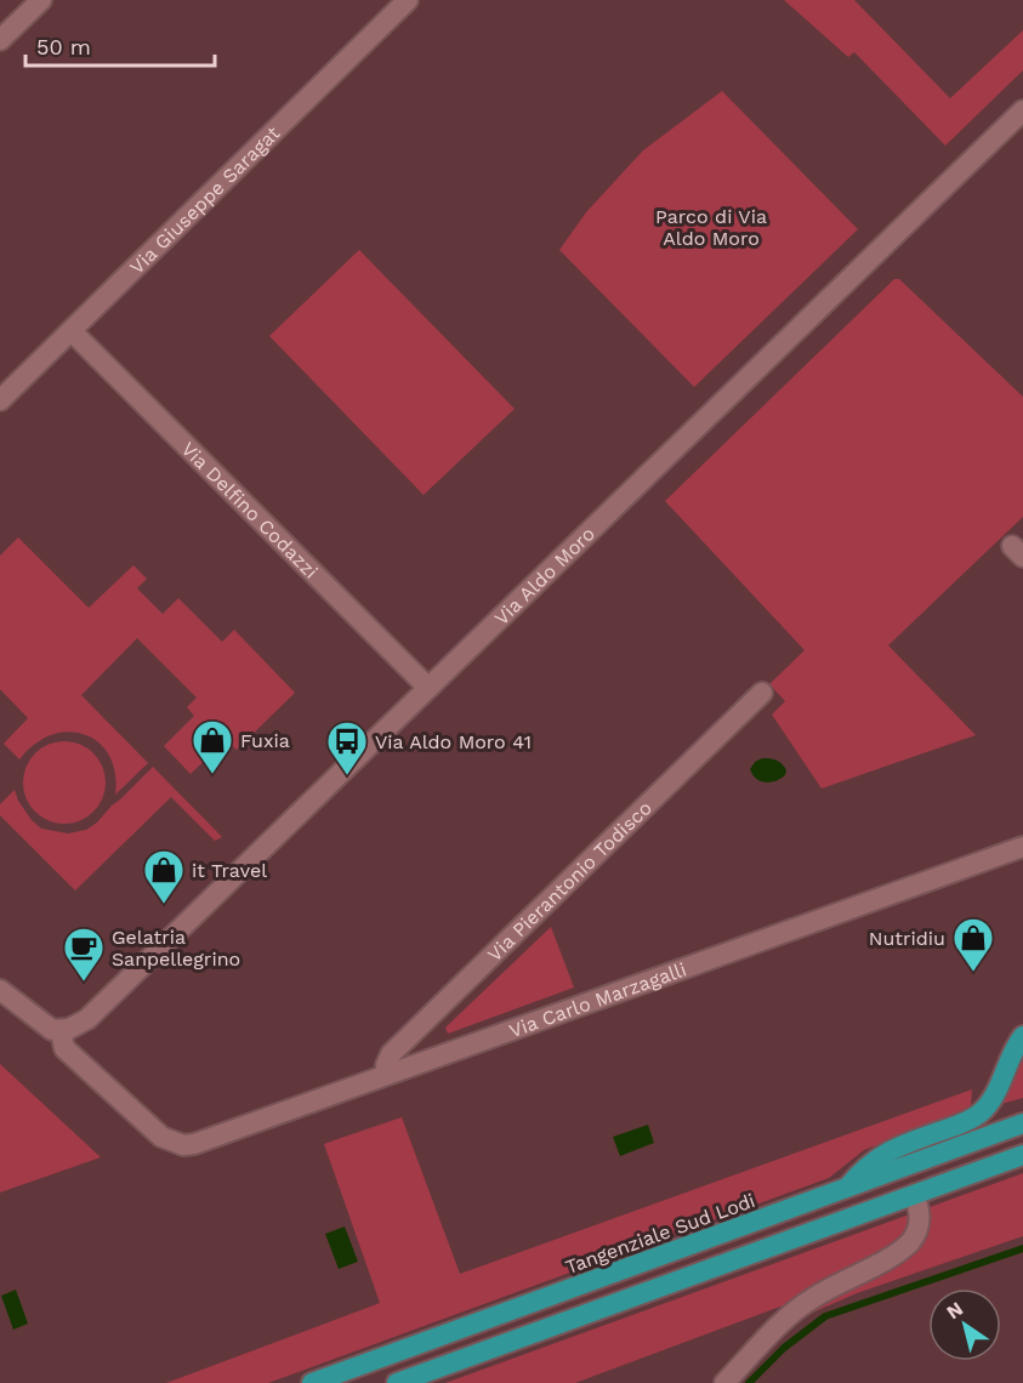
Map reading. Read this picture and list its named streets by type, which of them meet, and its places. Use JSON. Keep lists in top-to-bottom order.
{
  "streets": {
    "highway": ["Tangenziale Sud Lodi"],
    "street": [
      "Via Giuseppe Saragat",
      "Via Delfino Codazzi",
      "Via Aldo Moro",
      "Via Pierantonio Todisco",
      "Via Carlo Marzagalli"
    ]
  },
  "crossings": [
    ["Via Giuseppe Saragat", "Via Delfino Codazzi"],
    ["Via Delfino Codazzi", "Via Aldo Moro"],
    ["Via Aldo Moro", "Via Carlo Marzagalli"],
    ["Via Pierantonio Todisco", "Via Carlo Marzagalli"]
  ],
  "parks": ["Parco di Via Aldo Moro"],
  "places": {
    "shop": ["Fuxia", "it Travel", "Nutridiu"],
    "bus stop": ["Via Aldo Moro 41"],
    "cafe": ["Gelatria Sanpellegrino"]
  },
  "scale_bar": "50 m",
  "north": "top left"
}
